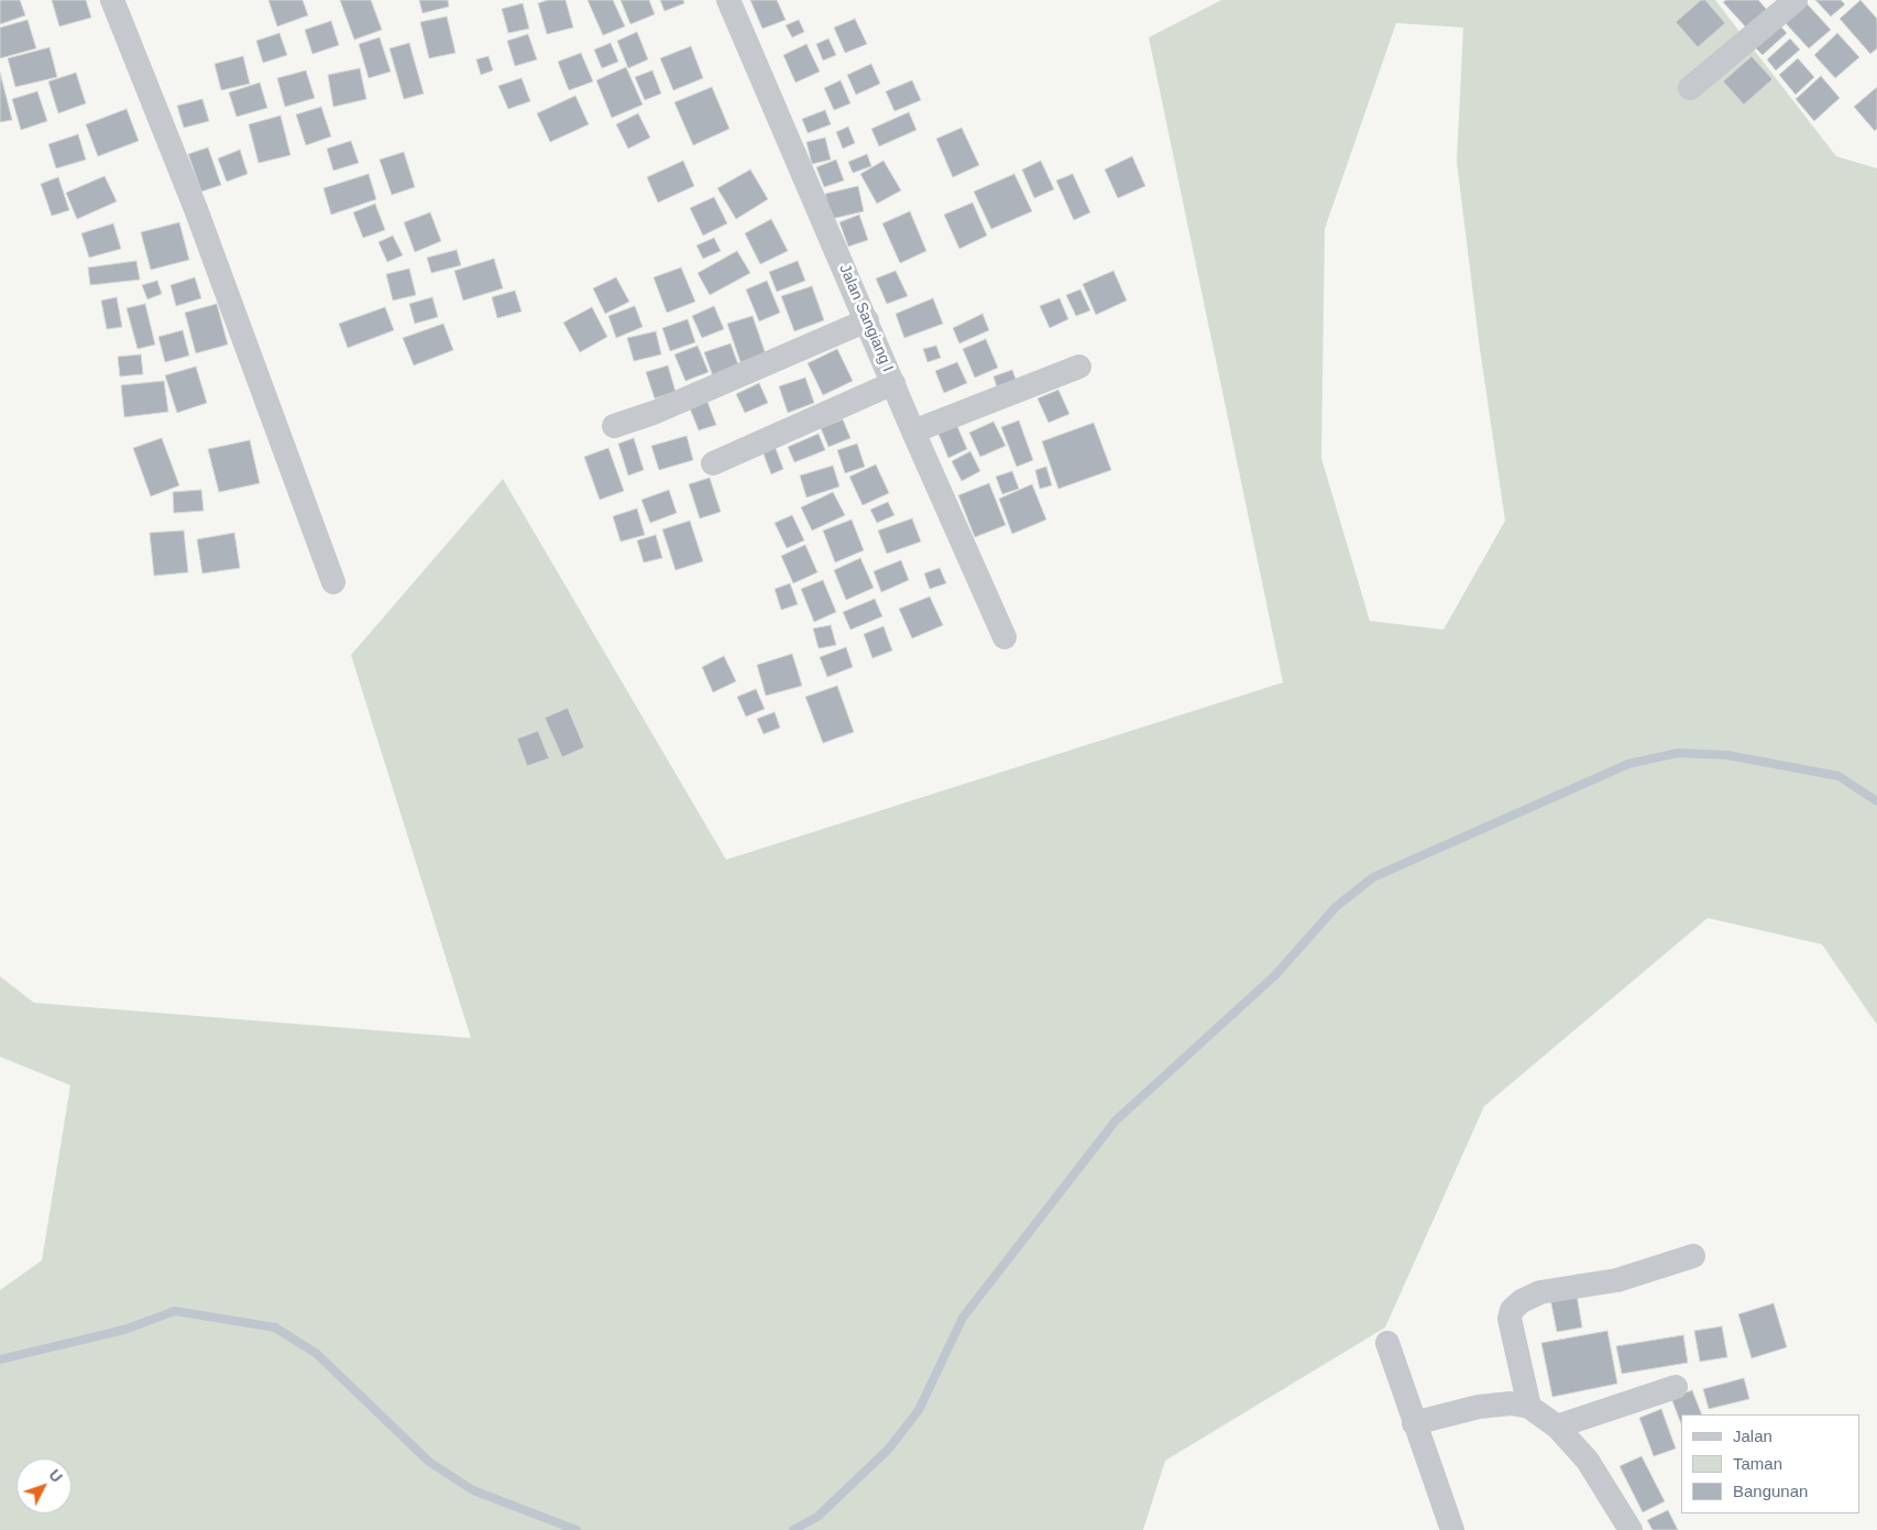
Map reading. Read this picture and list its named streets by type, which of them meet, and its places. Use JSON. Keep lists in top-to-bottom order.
{
  "streets": {
    "street": ["Jalan Sangiang I"]
  },
  "legend": ["Jalan", "Taman", "Bangunan"],
  "north": "top right"
}
